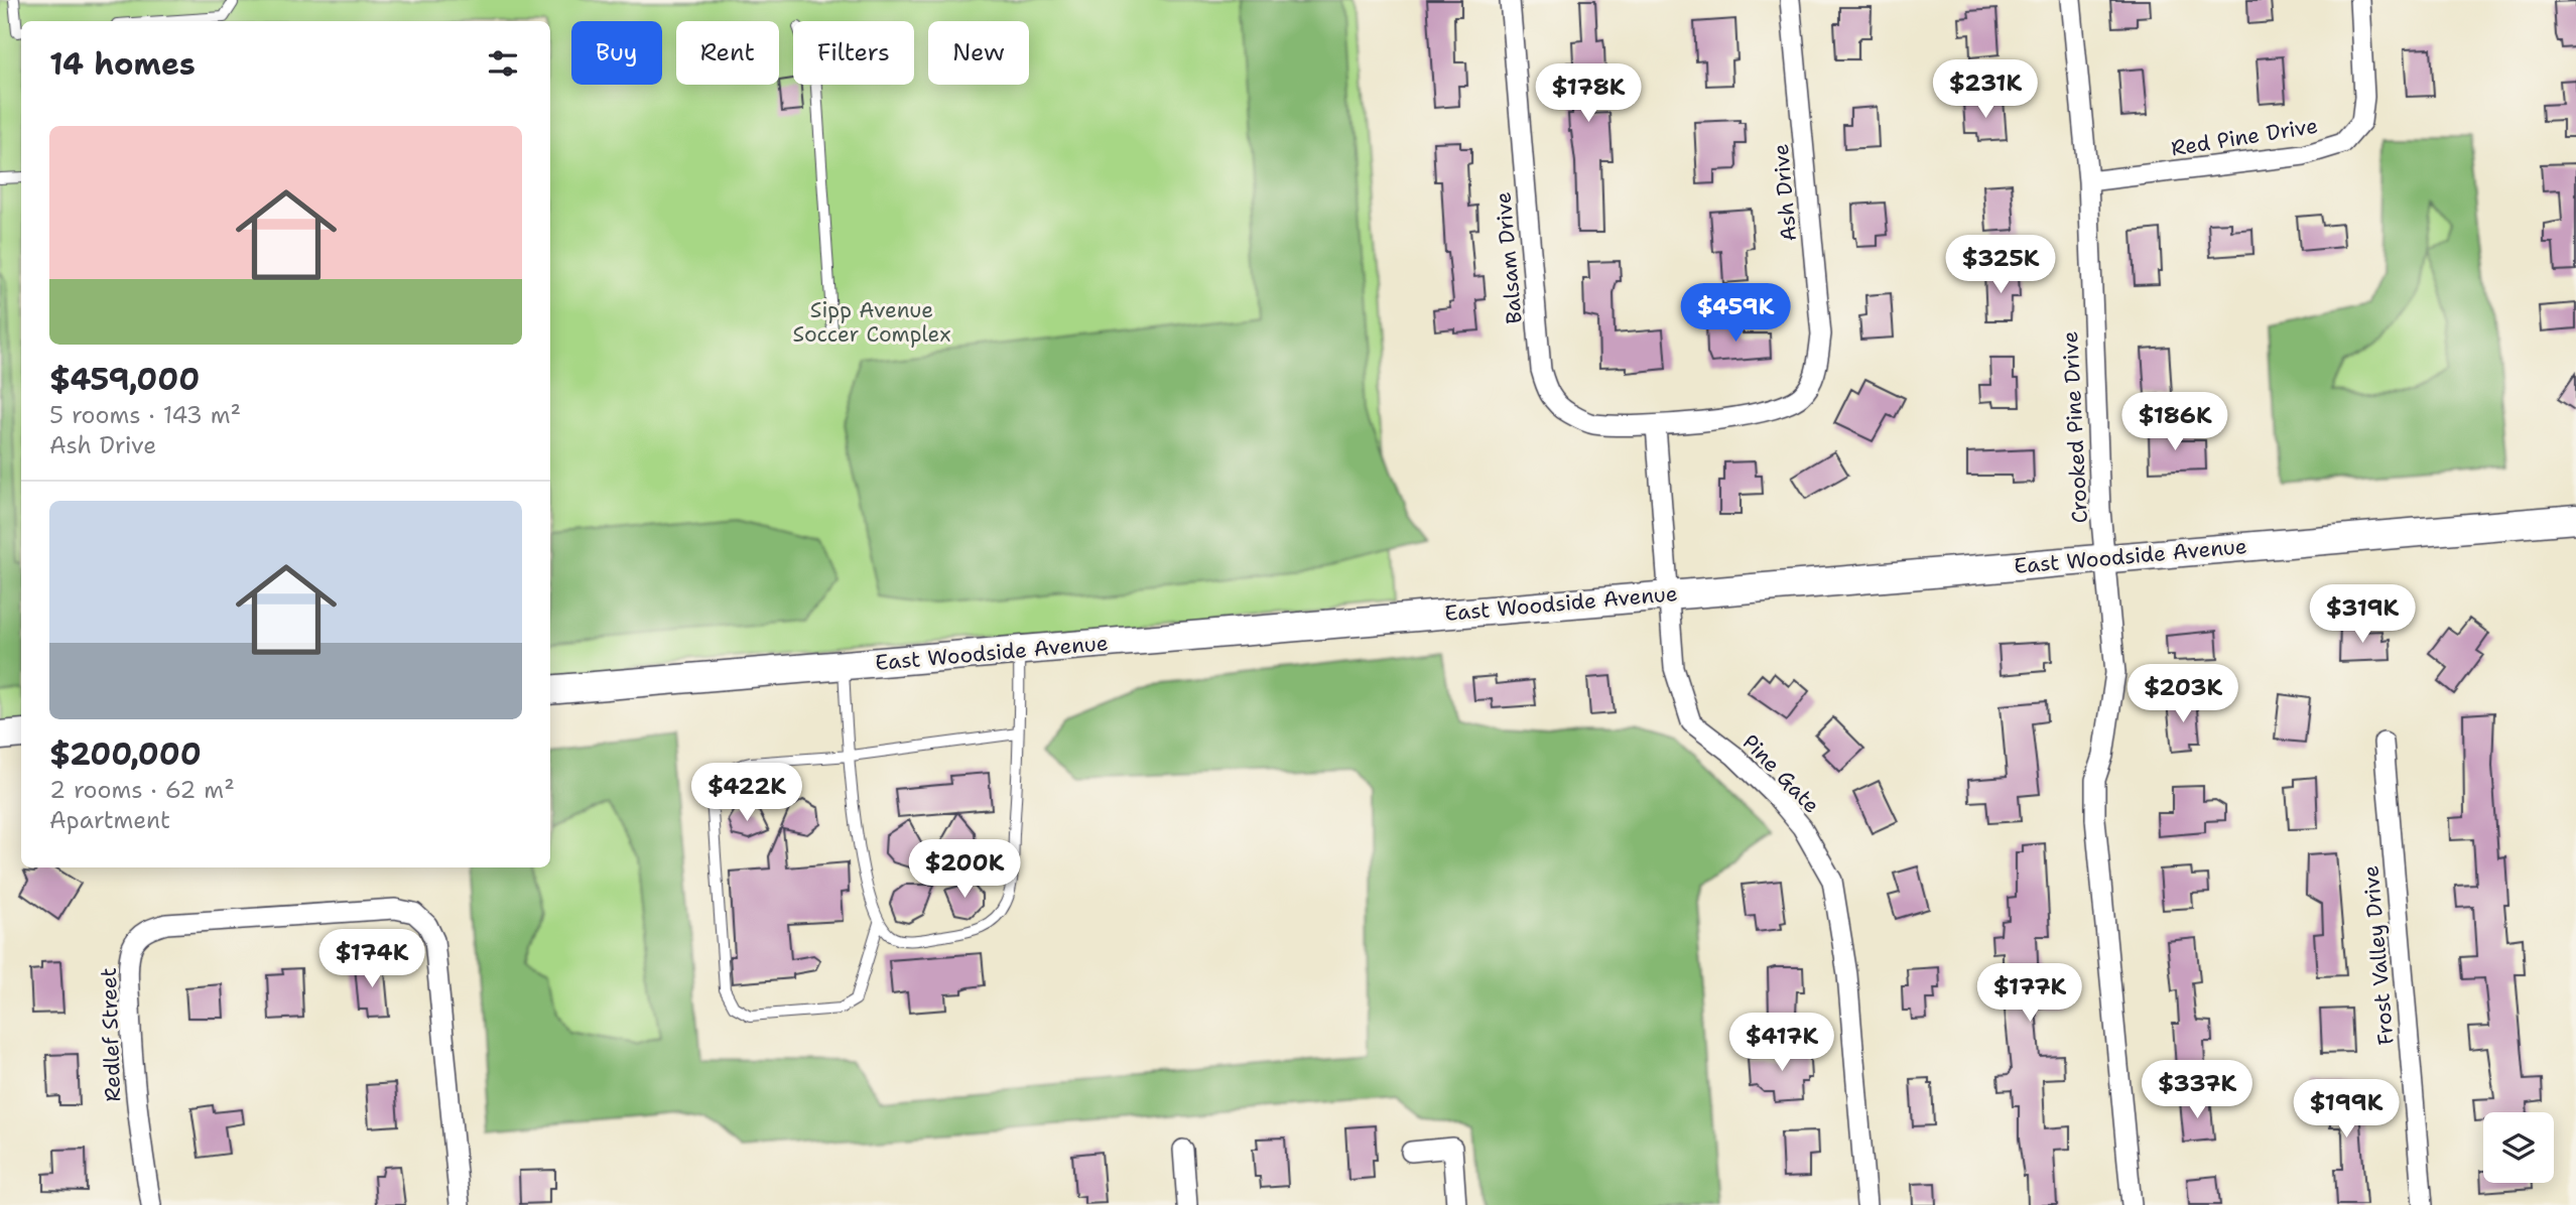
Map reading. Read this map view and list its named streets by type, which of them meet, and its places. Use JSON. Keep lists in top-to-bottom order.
{
  "streets": {
    "main road": ["East Woodside Avenue"],
    "street": [
      "Red Pine Drive",
      "Ash Drive",
      "Balsam Drive",
      "Crooked Pine Drive",
      "Pine Gate",
      "Frost Valley Drive",
      "Redlef Street"
    ]
  },
  "crossings": [
    ["Red Pine Drive", "Crooked Pine Drive"],
    ["Ash Drive", "Balsam Drive"],
    ["Ash Drive", "Pine Gate"],
    ["Balsam Drive", "Pine Gate"],
    ["Crooked Pine Drive", "East Woodside Avenue"],
    ["East Woodside Avenue", "Pine Gate"]
  ],
  "parks": ["Sipp Avenue Soccer Complex"],
  "page": {
    "chip": [
      "Buy",
      "Rent",
      "Filters",
      "New"
    ],
    "heading": "14 homes",
    "price": [
      "$231K",
      "$178K",
      "$325K",
      "$459K",
      "$186K",
      "$319K",
      "$203K",
      "$422K",
      "$200K",
      "$174K",
      "$177K",
      "$417K",
      "$337K",
      "$199K"
    ],
    "list": [
      {
        "name": "$459,000",
        "note": "5 rooms · 143 m² · Ash Drive"
      },
      {
        "name": "$200,000",
        "note": "2 rooms · 62 m² · Apartment"
      }
    ]
  }
}
